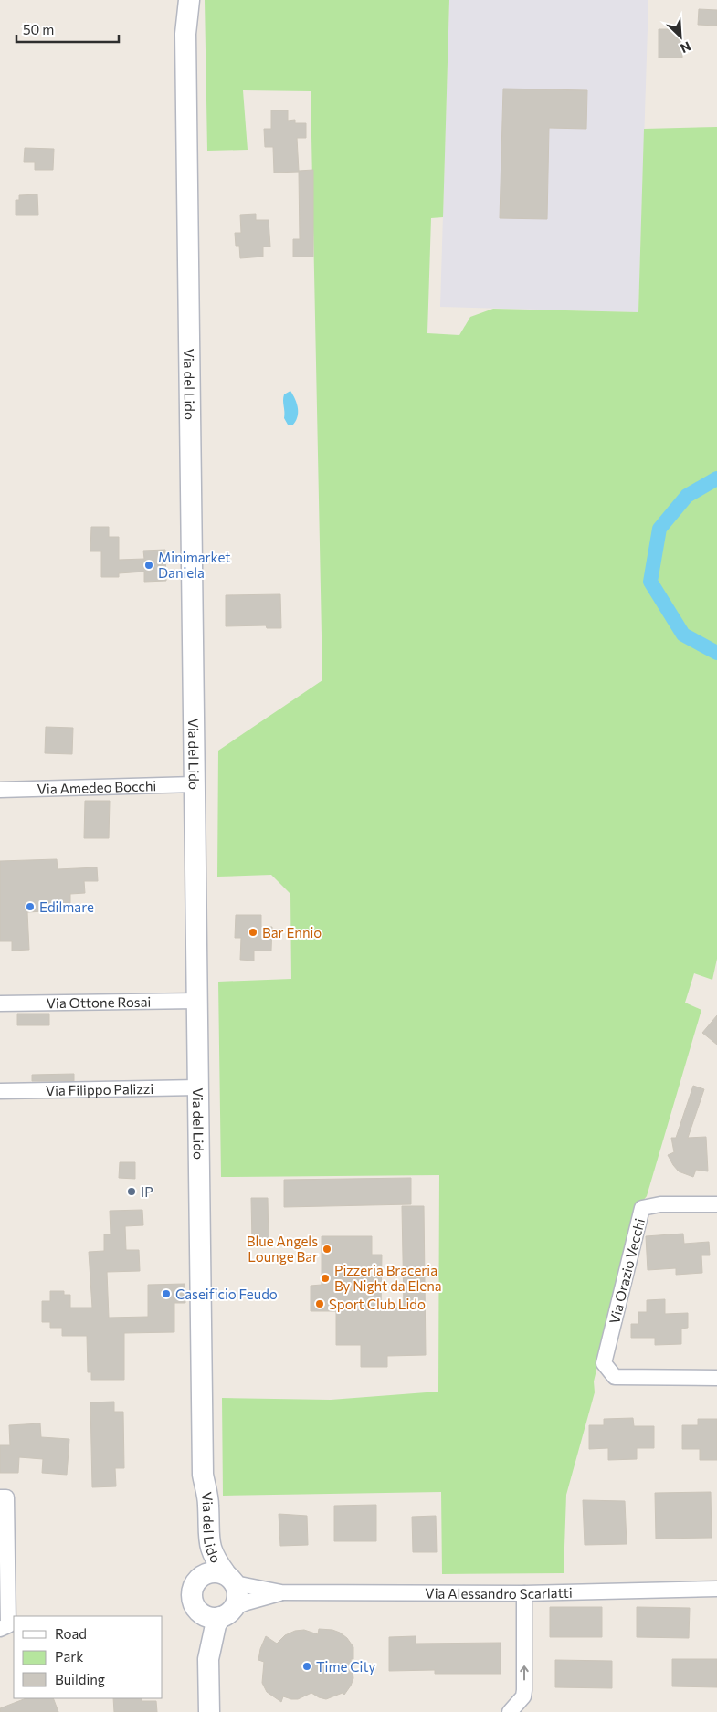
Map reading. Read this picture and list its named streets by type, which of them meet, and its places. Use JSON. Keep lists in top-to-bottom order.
{
  "streets": {
    "main road": ["Via del Lido"],
    "street": [
      "Via Amedeo Bocchi",
      "Via Ottone Rosai",
      "Via Filippo Palizzi",
      "Via Orazio Vecchi",
      "Via Alessandro Scarlatti"
    ]
  },
  "crossings": [
    ["Via del Lido", "Via Amedeo Bocchi"],
    ["Via del Lido", "Via Ottone Rosai"],
    ["Via del Lido", "Via Filippo Palizzi"],
    ["Via del Lido", "Via Alessandro Scarlatti"]
  ],
  "places": [
    "Minimarket Daniela",
    "Edilmare",
    "Bar Ennio",
    "IP",
    "Blue Angels Lounge Bar",
    "Pizzeria Braceria By Night da Elena",
    "Caseificio Feudo",
    "Sport Club Lido",
    "Time City"
  ],
  "legend": ["Road", "Park", "Building"],
  "scale_bar": "50 m",
  "north": "bottom right"
}
